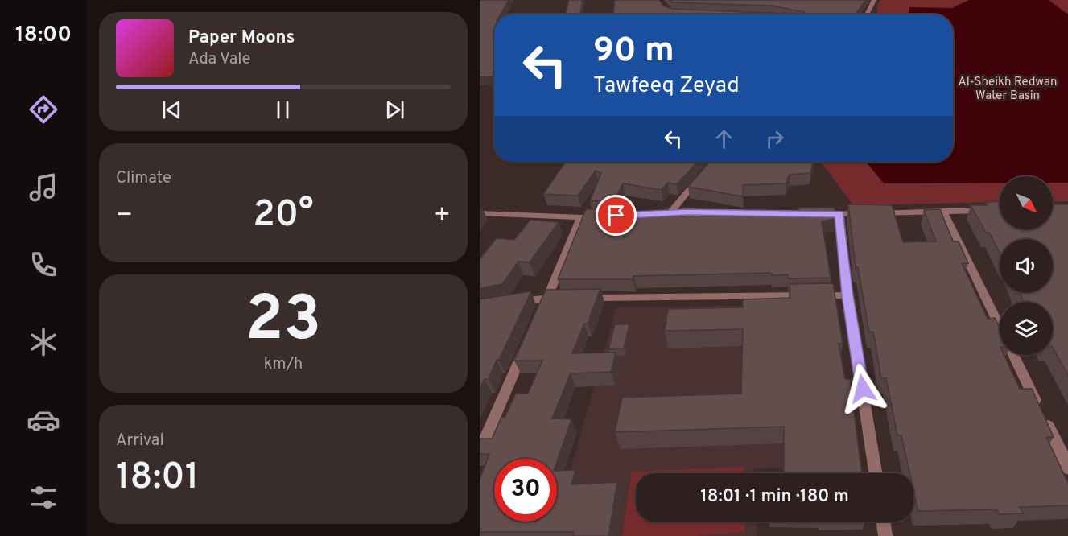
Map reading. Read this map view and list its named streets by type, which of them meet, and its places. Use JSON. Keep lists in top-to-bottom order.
{
  "parks": ["Al-Sheikh Redwan Water Basin"],
  "north": "bottom right",
  "page": {
    "tabs": "18:00",
    "turn": ["90 m", "Tawfeeq Zeyad"],
    "song": ["Paper Moons", "Ada Vale"],
    "tile": [
      "Climate",
      ["23", "km/h"],
      ["Arrival", "18:01"]
    ],
    "heat": ["−", "20°", "+"],
    "limit": "30",
    "trip": "18:01 · 1 min · 180 m"
  }
}
